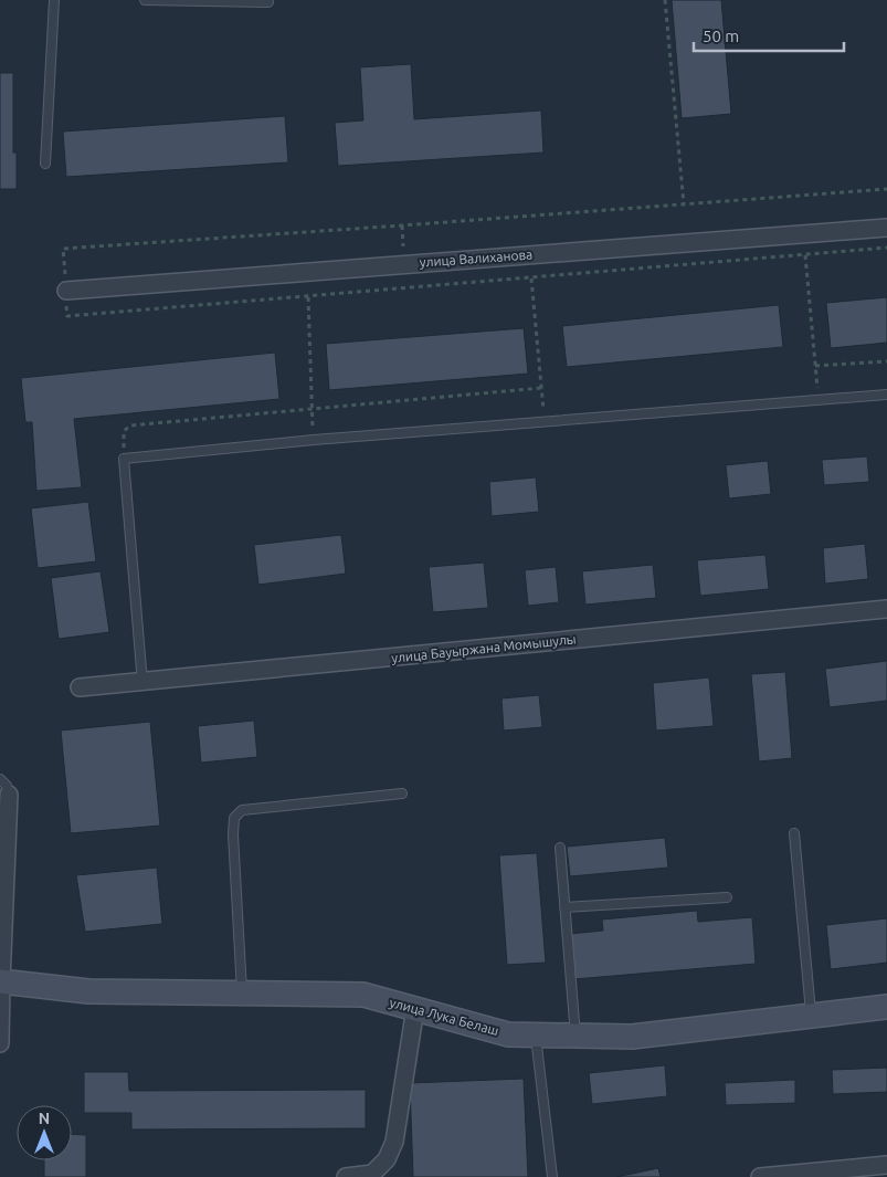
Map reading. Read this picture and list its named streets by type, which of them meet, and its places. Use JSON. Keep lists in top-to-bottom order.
{
  "streets": {
    "main road": ["улица Лука Белаш"],
    "street": ["улица Валиханова", "улица Бауыржана Момышулы"]
  },
  "scale_bar": "50 m",
  "north": "top"
}
